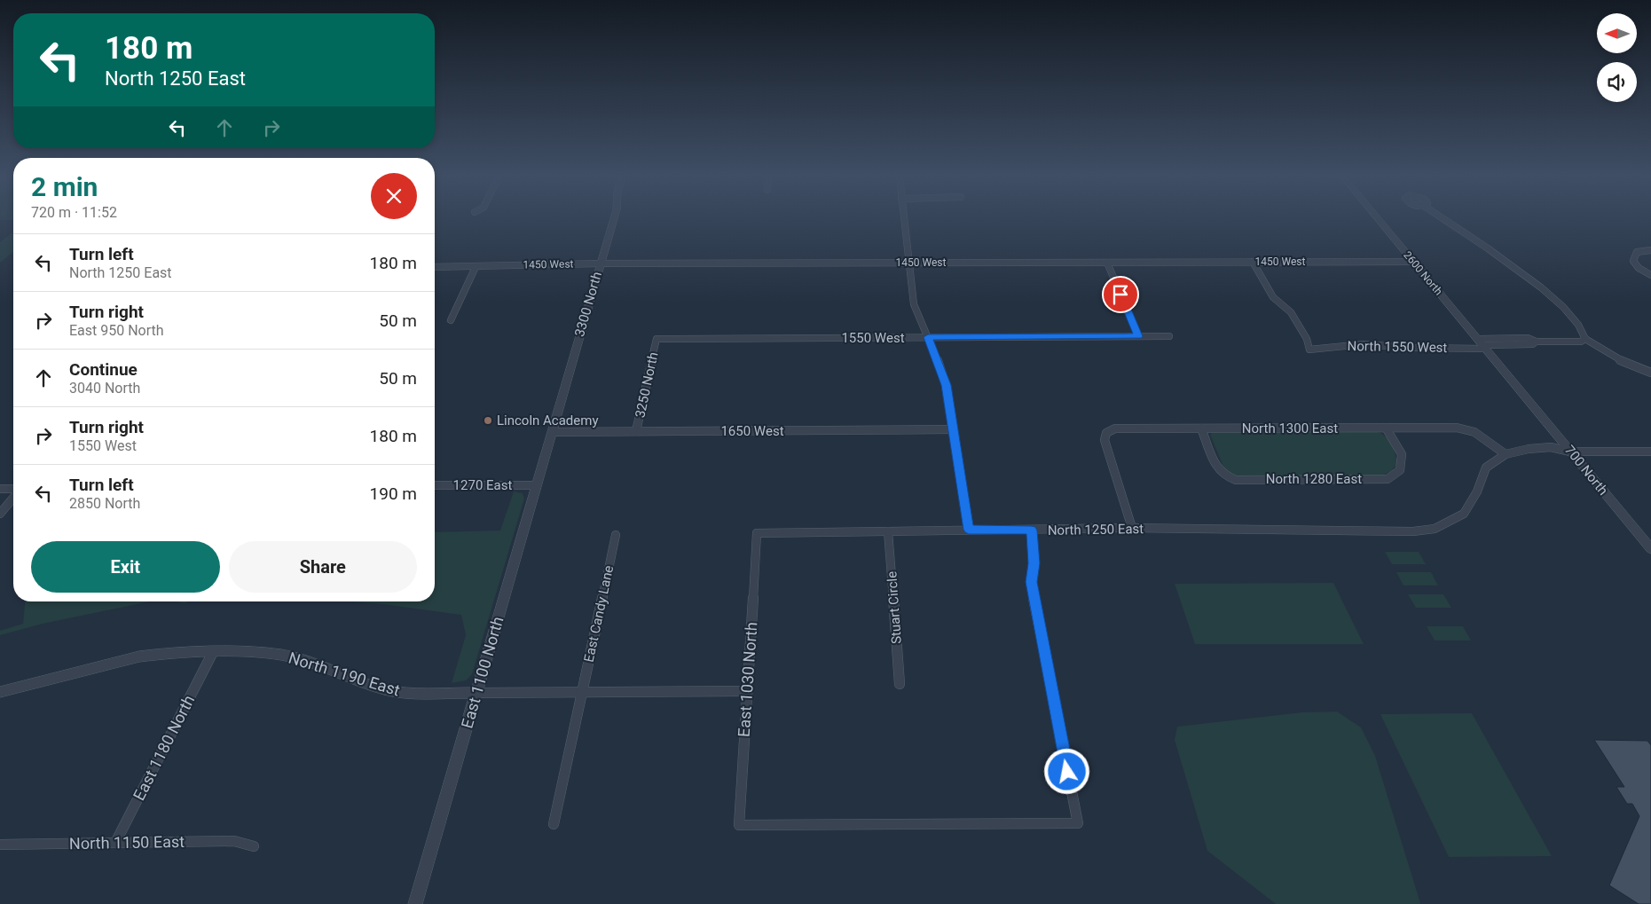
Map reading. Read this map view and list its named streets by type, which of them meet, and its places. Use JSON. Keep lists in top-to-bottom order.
{
  "streets": {
    "street": [
      "1450 West",
      "2600 North",
      "3300 North",
      "1550 West",
      "North 1550 West",
      "3250 North",
      "North 1300 East",
      "1650 West",
      "700 North",
      "North 1280 East",
      "1270 East",
      "North 1250 East",
      "Stuart Circle",
      "East Candy Lane",
      "East 1100 North",
      "North 1190 East",
      "East 1030 North",
      "East 1180 North",
      "North 1150 East"
    ]
  },
  "crossings": [
    ["1450 West", "2600 North"],
    ["1450 West", "3300 North"],
    ["1450 West", "North 1550 West"],
    ["2600 North", "North 1550 West"],
    ["2600 North", "700 North"],
    ["3300 North", "1650 West"],
    ["3300 North", "East 1100 North"],
    ["1550 West", "3250 North"],
    ["3250 North", "1650 West"],
    ["North 1300 East", "North 1280 East"],
    ["North 1300 East", "North 1250 East"],
    ["1650 West", "East 1100 North"],
    ["1270 East", "East 1100 North"],
    ["North 1250 East", "Stuart Circle"],
    ["North 1250 East", "East 1030 North"],
    ["East Candy Lane", "North 1190 East"],
    ["East 1100 North", "North 1190 East"],
    ["North 1190 East", "East 1030 North"],
    ["North 1190 East", "East 1180 North"],
    ["East 1180 North", "North 1150 East"]
  ],
  "places": ["Lincoln Academy"],
  "north": "left",
  "page": {
    "turn": ["180 m", "North 1250 East"],
    "heading": ["2 min", "720 m · 11:52"],
    "list": [
      {
        "name": "Turn left",
        "note": "North 1250 East",
        "value": "180 m"
      },
      {
        "name": "Turn right",
        "note": "East 950 North",
        "value": "50 m"
      },
      {
        "name": "Continue",
        "note": "3040 North",
        "value": "50 m"
      },
      {
        "name": "Turn right",
        "note": "1550 West",
        "value": "180 m"
      },
      {
        "name": "Turn left",
        "note": "2850 North",
        "value": "190 m"
      }
    ],
    "buttons": ["Exit", "Share"]
  }
}
